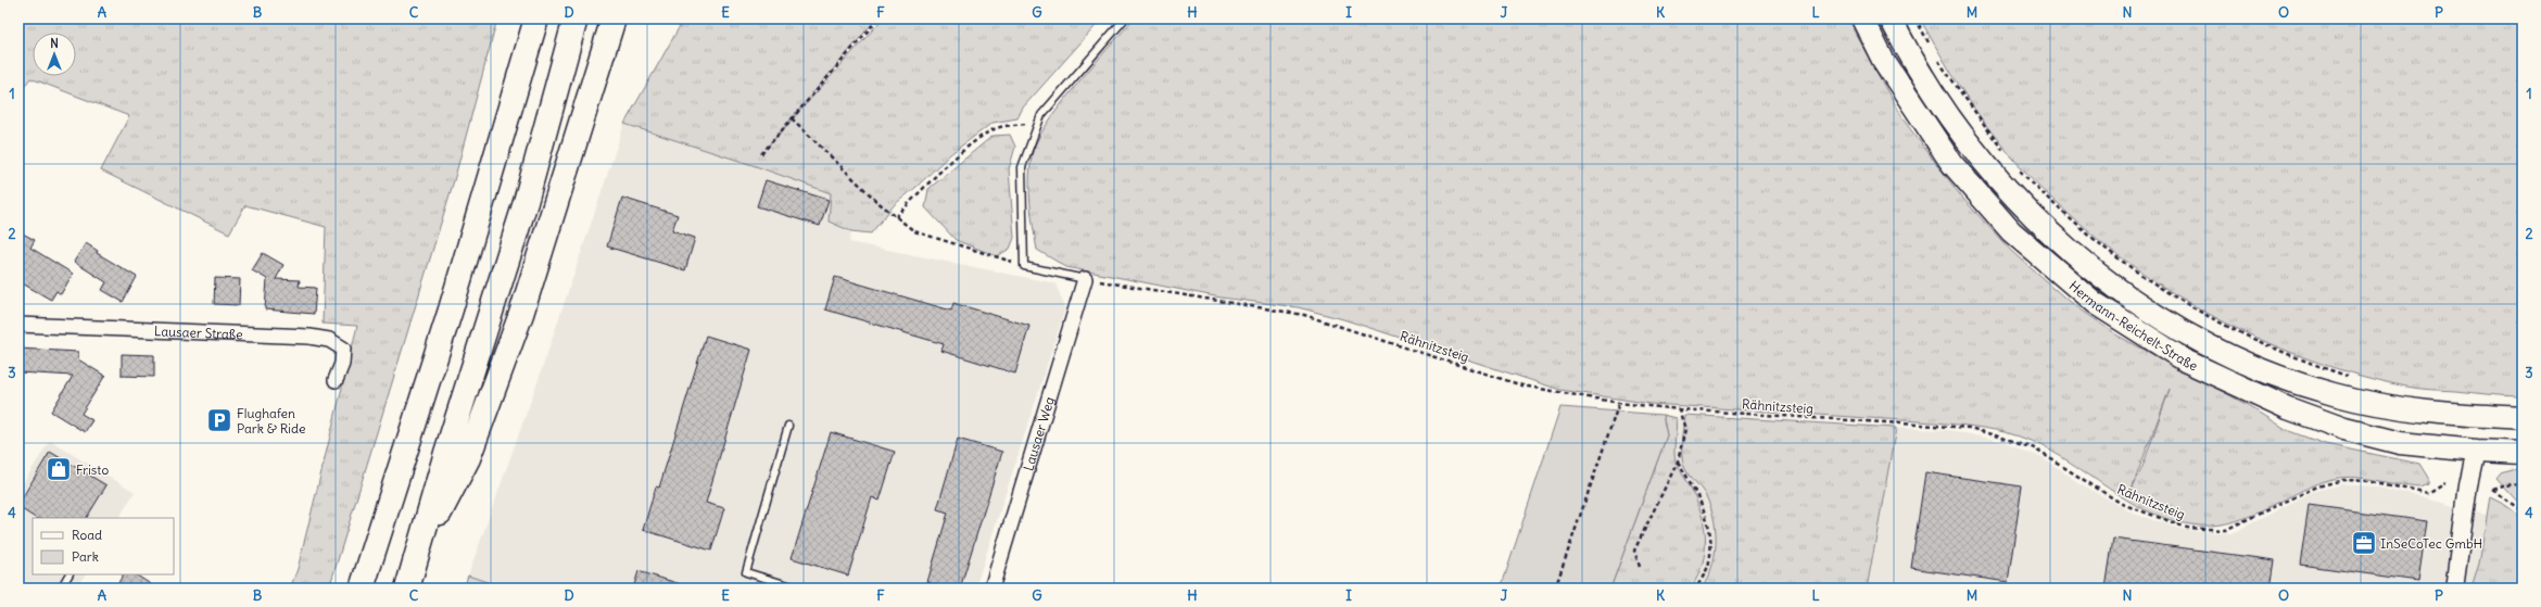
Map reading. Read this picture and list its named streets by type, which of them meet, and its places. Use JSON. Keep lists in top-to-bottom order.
{
  "streets": {
    "main road": ["Hermann-Reichelt-Straße"],
    "street": ["Lausaer Straße", "Lausaer Weg"],
    "path": ["Rähnitzsteig"]
  },
  "crossings": [
    ["Rähnitzsteig", "Lausaer Weg"]
  ],
  "places": {
    "parking": ["Flughafen Park & Ride"],
    "shop": ["Fristo"],
    "office": ["InSeCoTec GmbH"]
  },
  "legend": ["Road", "Park"],
  "north": "top",
  "grid": {
    "columns": [
      "A",
      "B",
      "C",
      "D",
      "E",
      "F",
      "G",
      "H",
      "I",
      "J",
      "K",
      "L",
      "M",
      "N",
      "O",
      "P"
    ],
    "rows": [
      "1",
      "2",
      "3",
      "4"
    ]
  }
}
